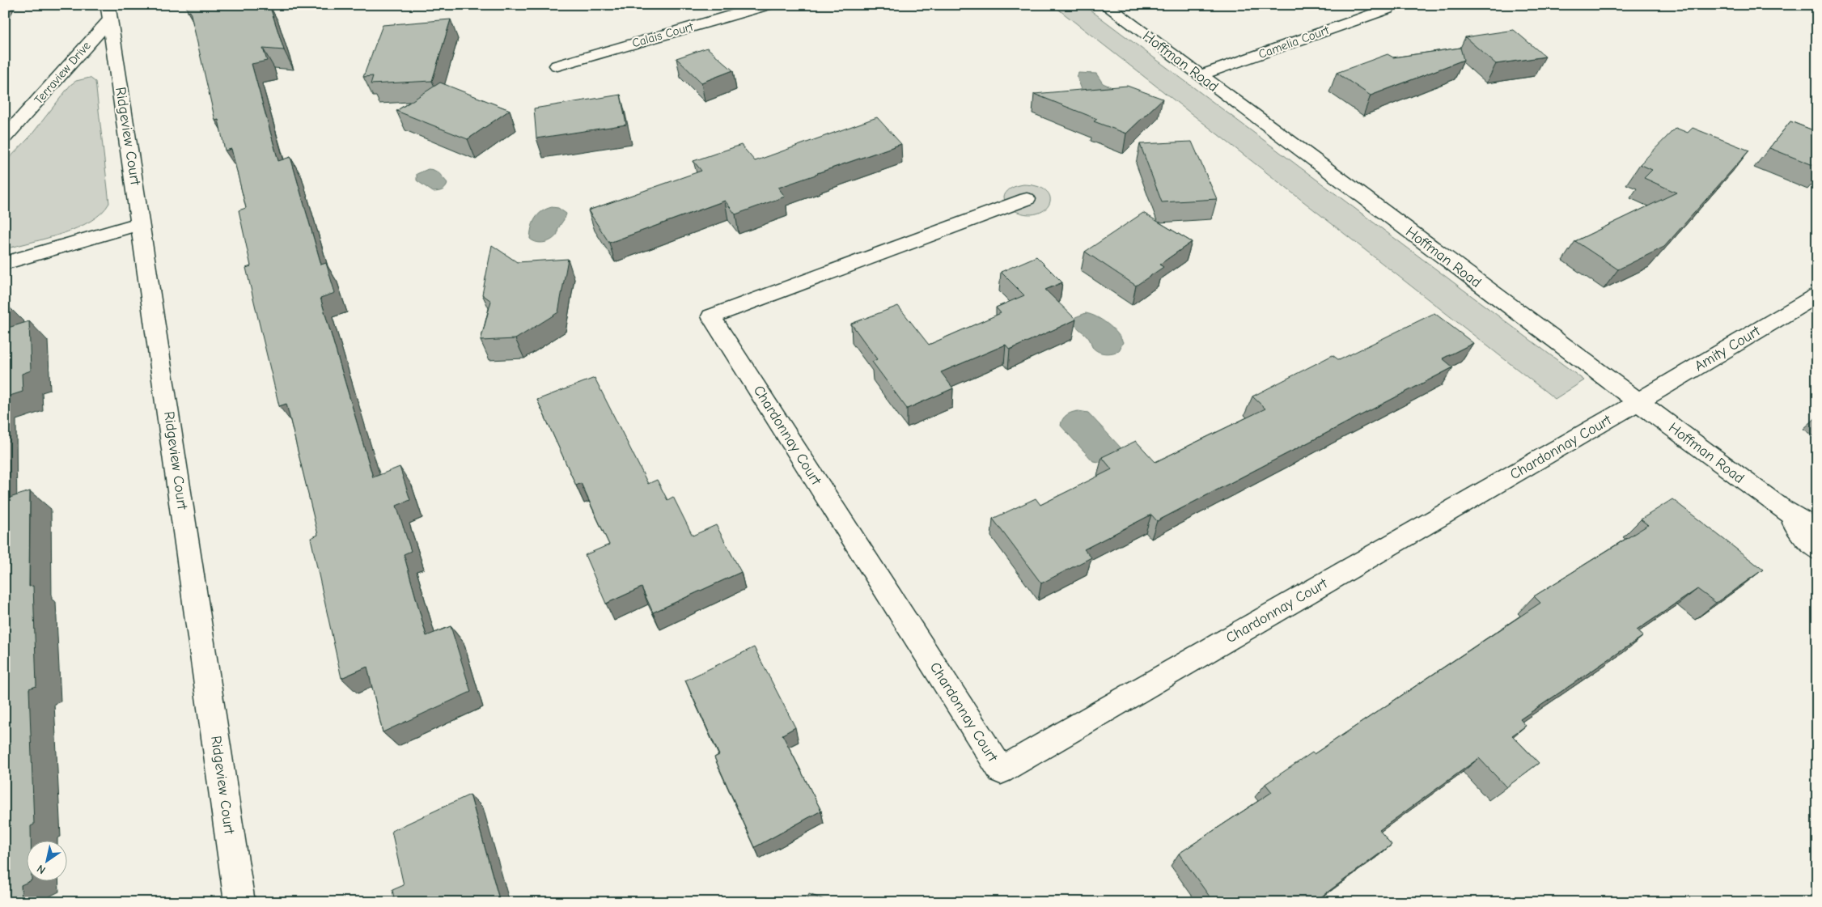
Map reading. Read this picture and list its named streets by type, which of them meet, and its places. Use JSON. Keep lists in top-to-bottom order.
{
  "streets": {
    "street": [
      "Calais Court",
      "Camelia Court",
      "Hoffman Road",
      "Terraview Drive",
      "Ridgeview Court",
      "Amity Court",
      "Chardonnay Court"
    ]
  },
  "crossings": [
    ["Camelia Court", "Hoffman Road"],
    ["Hoffman Road", "Amity Court"],
    ["Hoffman Road", "Chardonnay Court"],
    ["Terraview Drive", "Ridgeview Court"],
    ["Amity Court", "Chardonnay Court"]
  ],
  "north": "bottom left"
}
